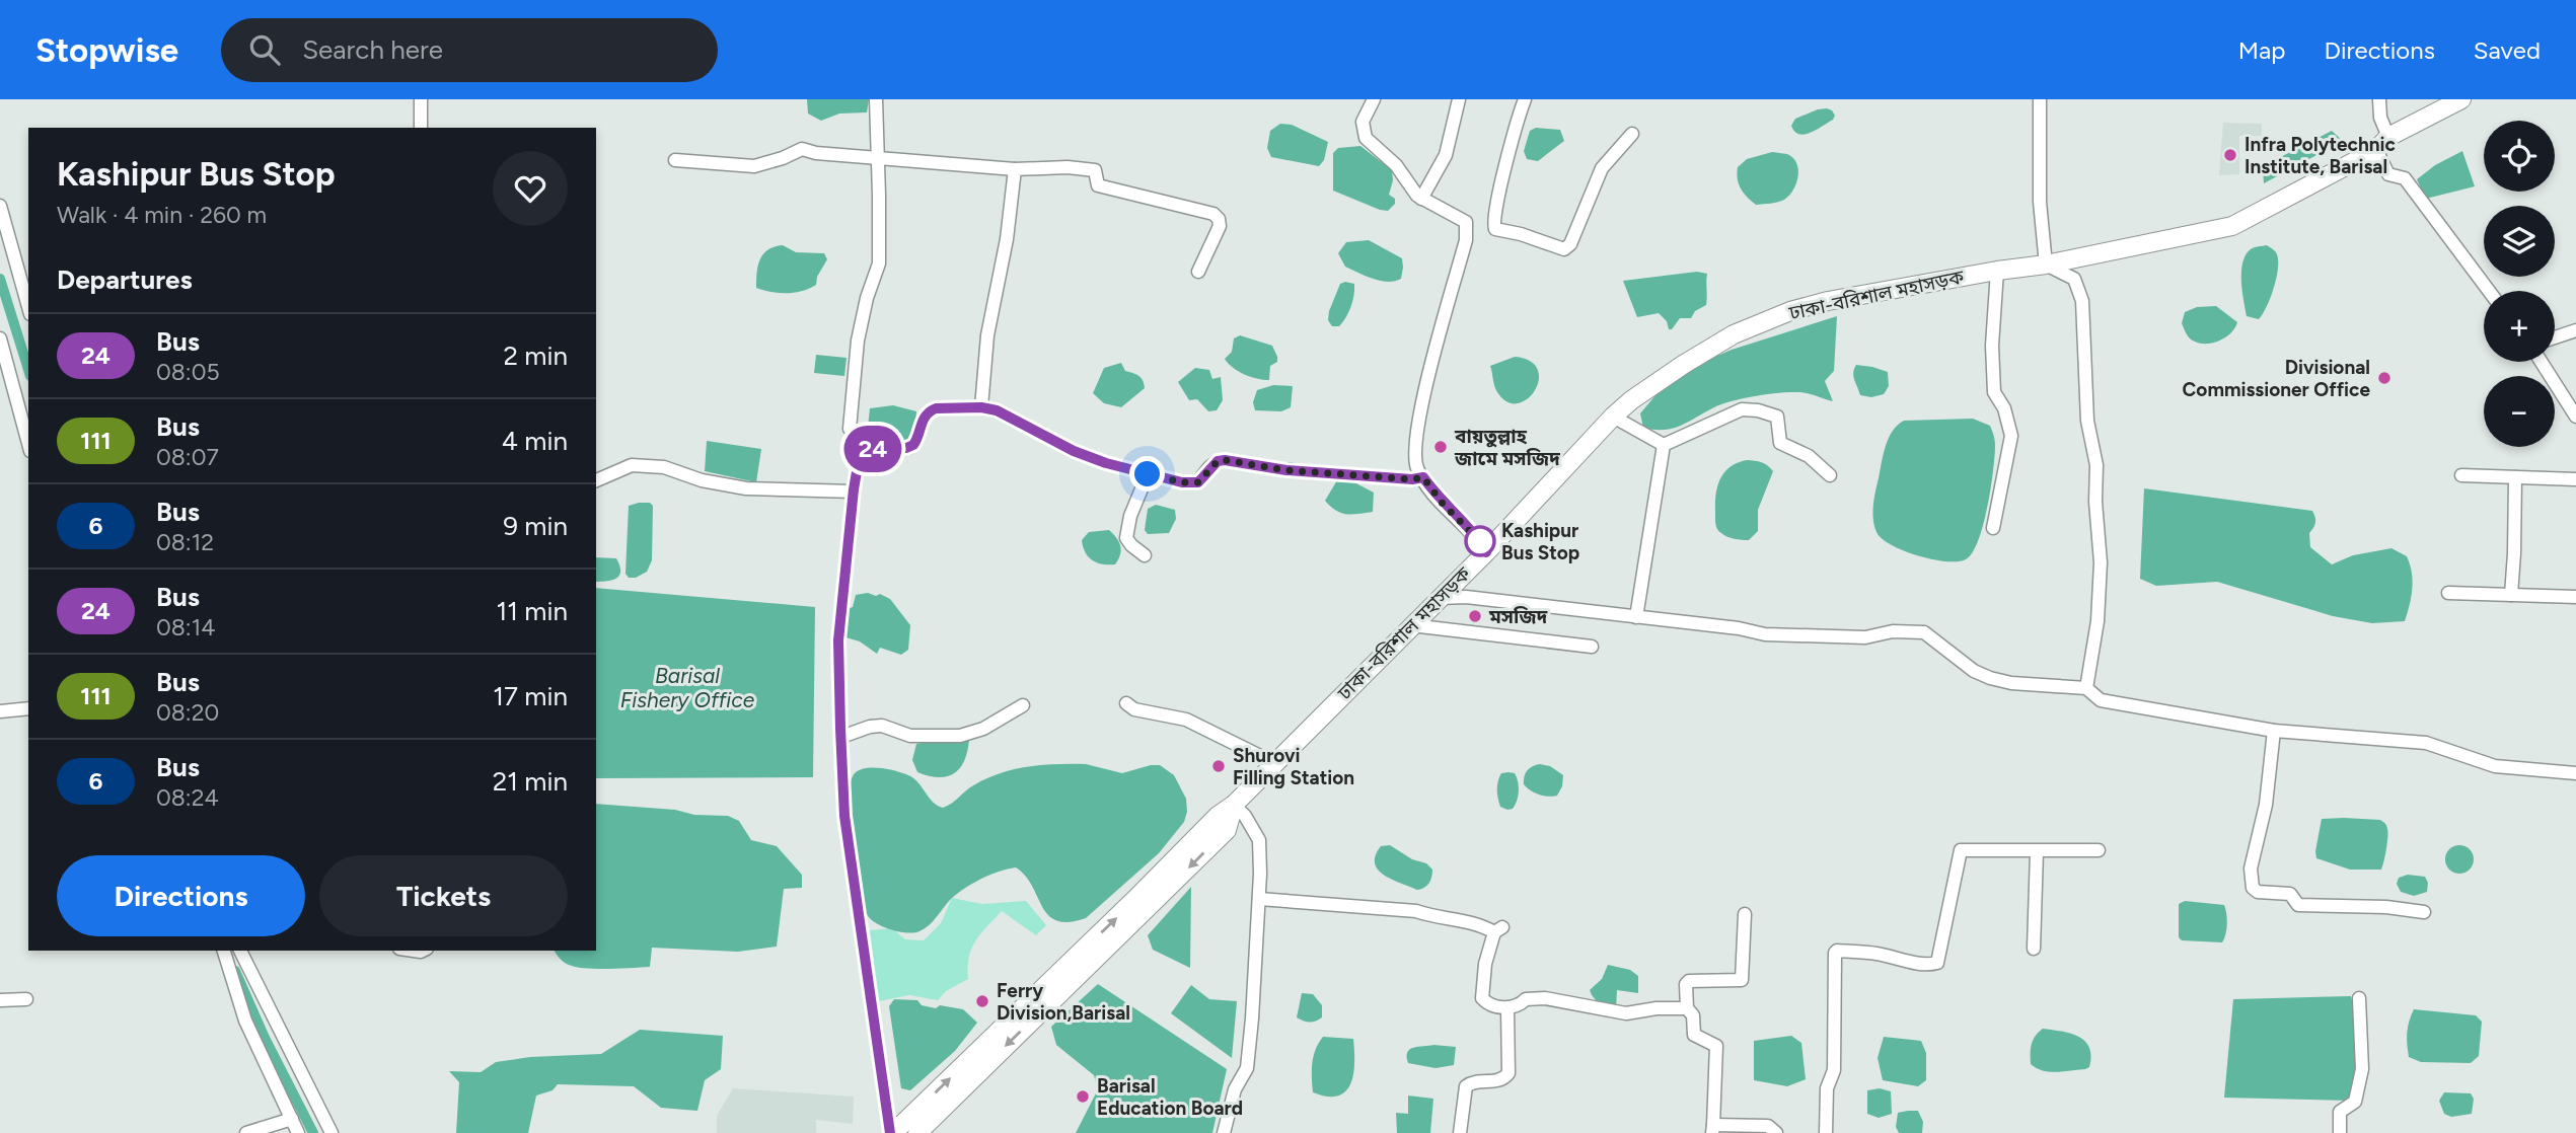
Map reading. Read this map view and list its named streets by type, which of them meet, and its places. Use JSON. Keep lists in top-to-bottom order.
{
  "streets": {
    "highway": ["ঢাকা-বরিশাল মহাসড়ক"]
  },
  "water": ["Barisal Fishery Office"],
  "places": [
    "Infra Polytechnic Institute, Barisal",
    "Divisional Commissioner Office",
    "বায়তুল্লাহ জামে মসজিদ",
    "Kashipur Bus Stop",
    "মসজিদ",
    "Shurovi Filling Station",
    "Ferry Division,Barisal",
    "Barisal Education Board"
  ],
  "lines": ["bus line 24"],
  "page": {
    "header": "Stopwise",
    "search": "Search here",
    "nav": ["Map", "Directions", "Saved"],
    "on_map": "24",
    "map_buttons": ["+", "−"],
    "heading": [
      ["Kashipur Bus Stop", "Walk · 4 min · 260 m"],
      "Departures"
    ],
    "list": [
      {
        "mark": "24",
        "name": "Bus",
        "note": "08:05",
        "value": "2 min"
      },
      {
        "mark": "111",
        "name": "Bus",
        "note": "08:07",
        "value": "4 min"
      },
      {
        "mark": "6",
        "name": "Bus",
        "note": "08:12",
        "value": "9 min"
      },
      {
        "mark": "24",
        "name": "Bus",
        "note": "08:14",
        "value": "11 min"
      },
      {
        "mark": "111",
        "name": "Bus",
        "note": "08:20",
        "value": "17 min"
      },
      {
        "mark": "6",
        "name": "Bus",
        "note": "08:24",
        "value": "21 min"
      }
    ],
    "buttons": ["Directions", "Tickets"]
  }
}
